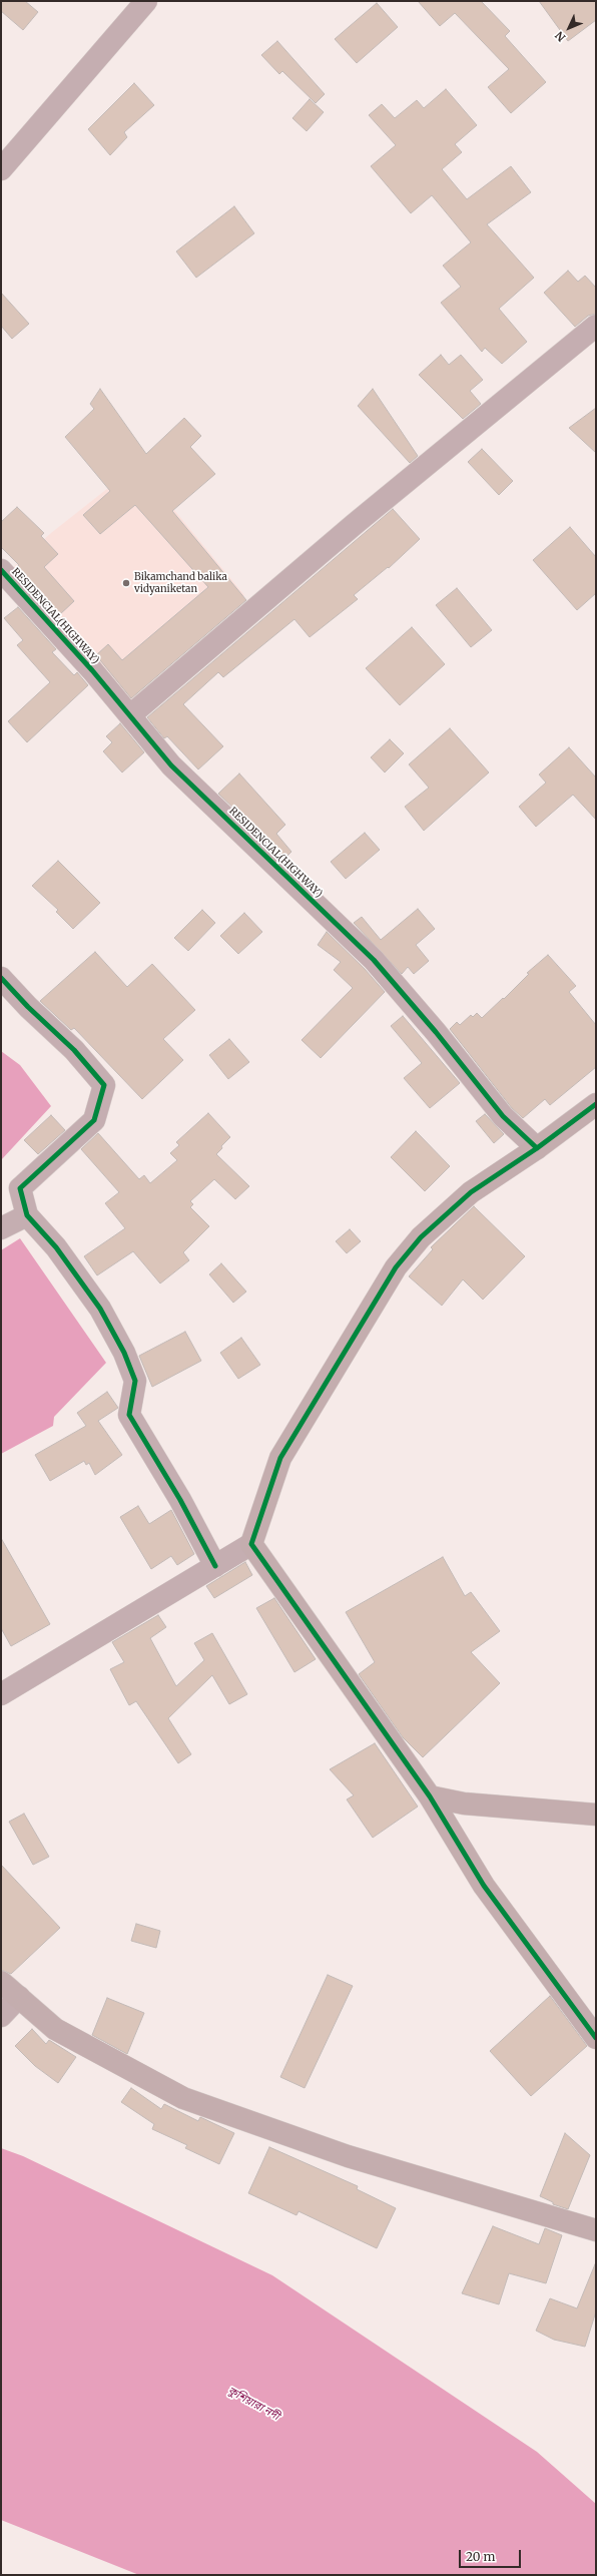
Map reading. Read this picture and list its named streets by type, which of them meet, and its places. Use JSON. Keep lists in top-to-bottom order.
{
  "streets": {
    "street": ["RESIDENCIAL(HIGHWAY)"]
  },
  "water": ["কুশিয়ারা নদী"],
  "places": ["Bikamchand balika vidyaniketan"],
  "scale_bar": "20 m",
  "north": "bottom left"
}
